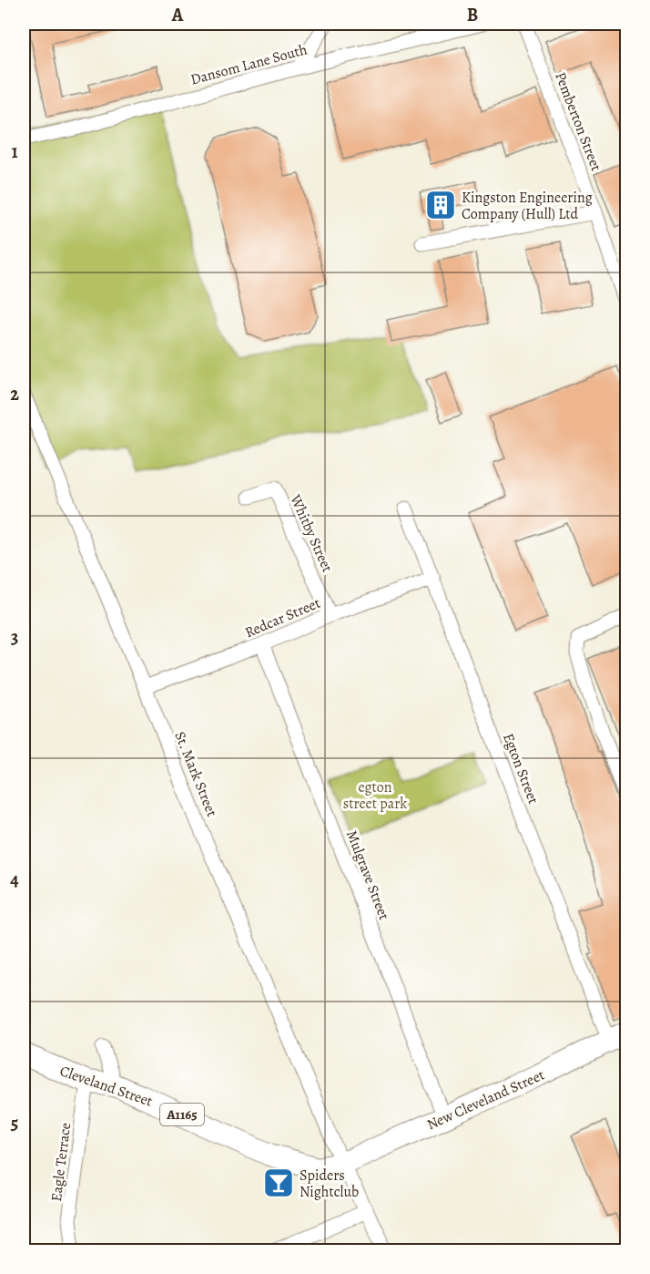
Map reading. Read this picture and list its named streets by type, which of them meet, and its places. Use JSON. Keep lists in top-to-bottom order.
{
  "streets": {
    "main road": ["Cleveland Street", "New Cleveland Street", "A1165"],
    "street": [
      "Dansom Lane South",
      "Pemberton Street",
      "Whitby Street",
      "Redcar Street",
      "Egton Street",
      "St. Mark Street",
      "Mulgrave Street",
      "Eagle Terrace"
    ]
  },
  "crossings": [
    ["Whitby Street", "Redcar Street"],
    ["Redcar Street", "Egton Street"],
    ["Redcar Street", "St. Mark Street"],
    ["Redcar Street", "Mulgrave Street"],
    ["Egton Street", "New Cleveland Street"],
    ["St. Mark Street", "Cleveland Street"],
    ["St. Mark Street", "New Cleveland Street"],
    ["Mulgrave Street", "New Cleveland Street"],
    ["Cleveland Street", "New Cleveland Street"],
    ["Cleveland Street", "Eagle Terrace"]
  ],
  "parks": ["egton street park"],
  "places": {
    "building": ["Kingston Engineering Company (Hull) Ltd"],
    "bar": ["Spiders Nightclub"]
  },
  "grid": {
    "columns": ["A", "B"],
    "rows": [
      "1",
      "2",
      "3",
      "4",
      "5"
    ]
  }
}
